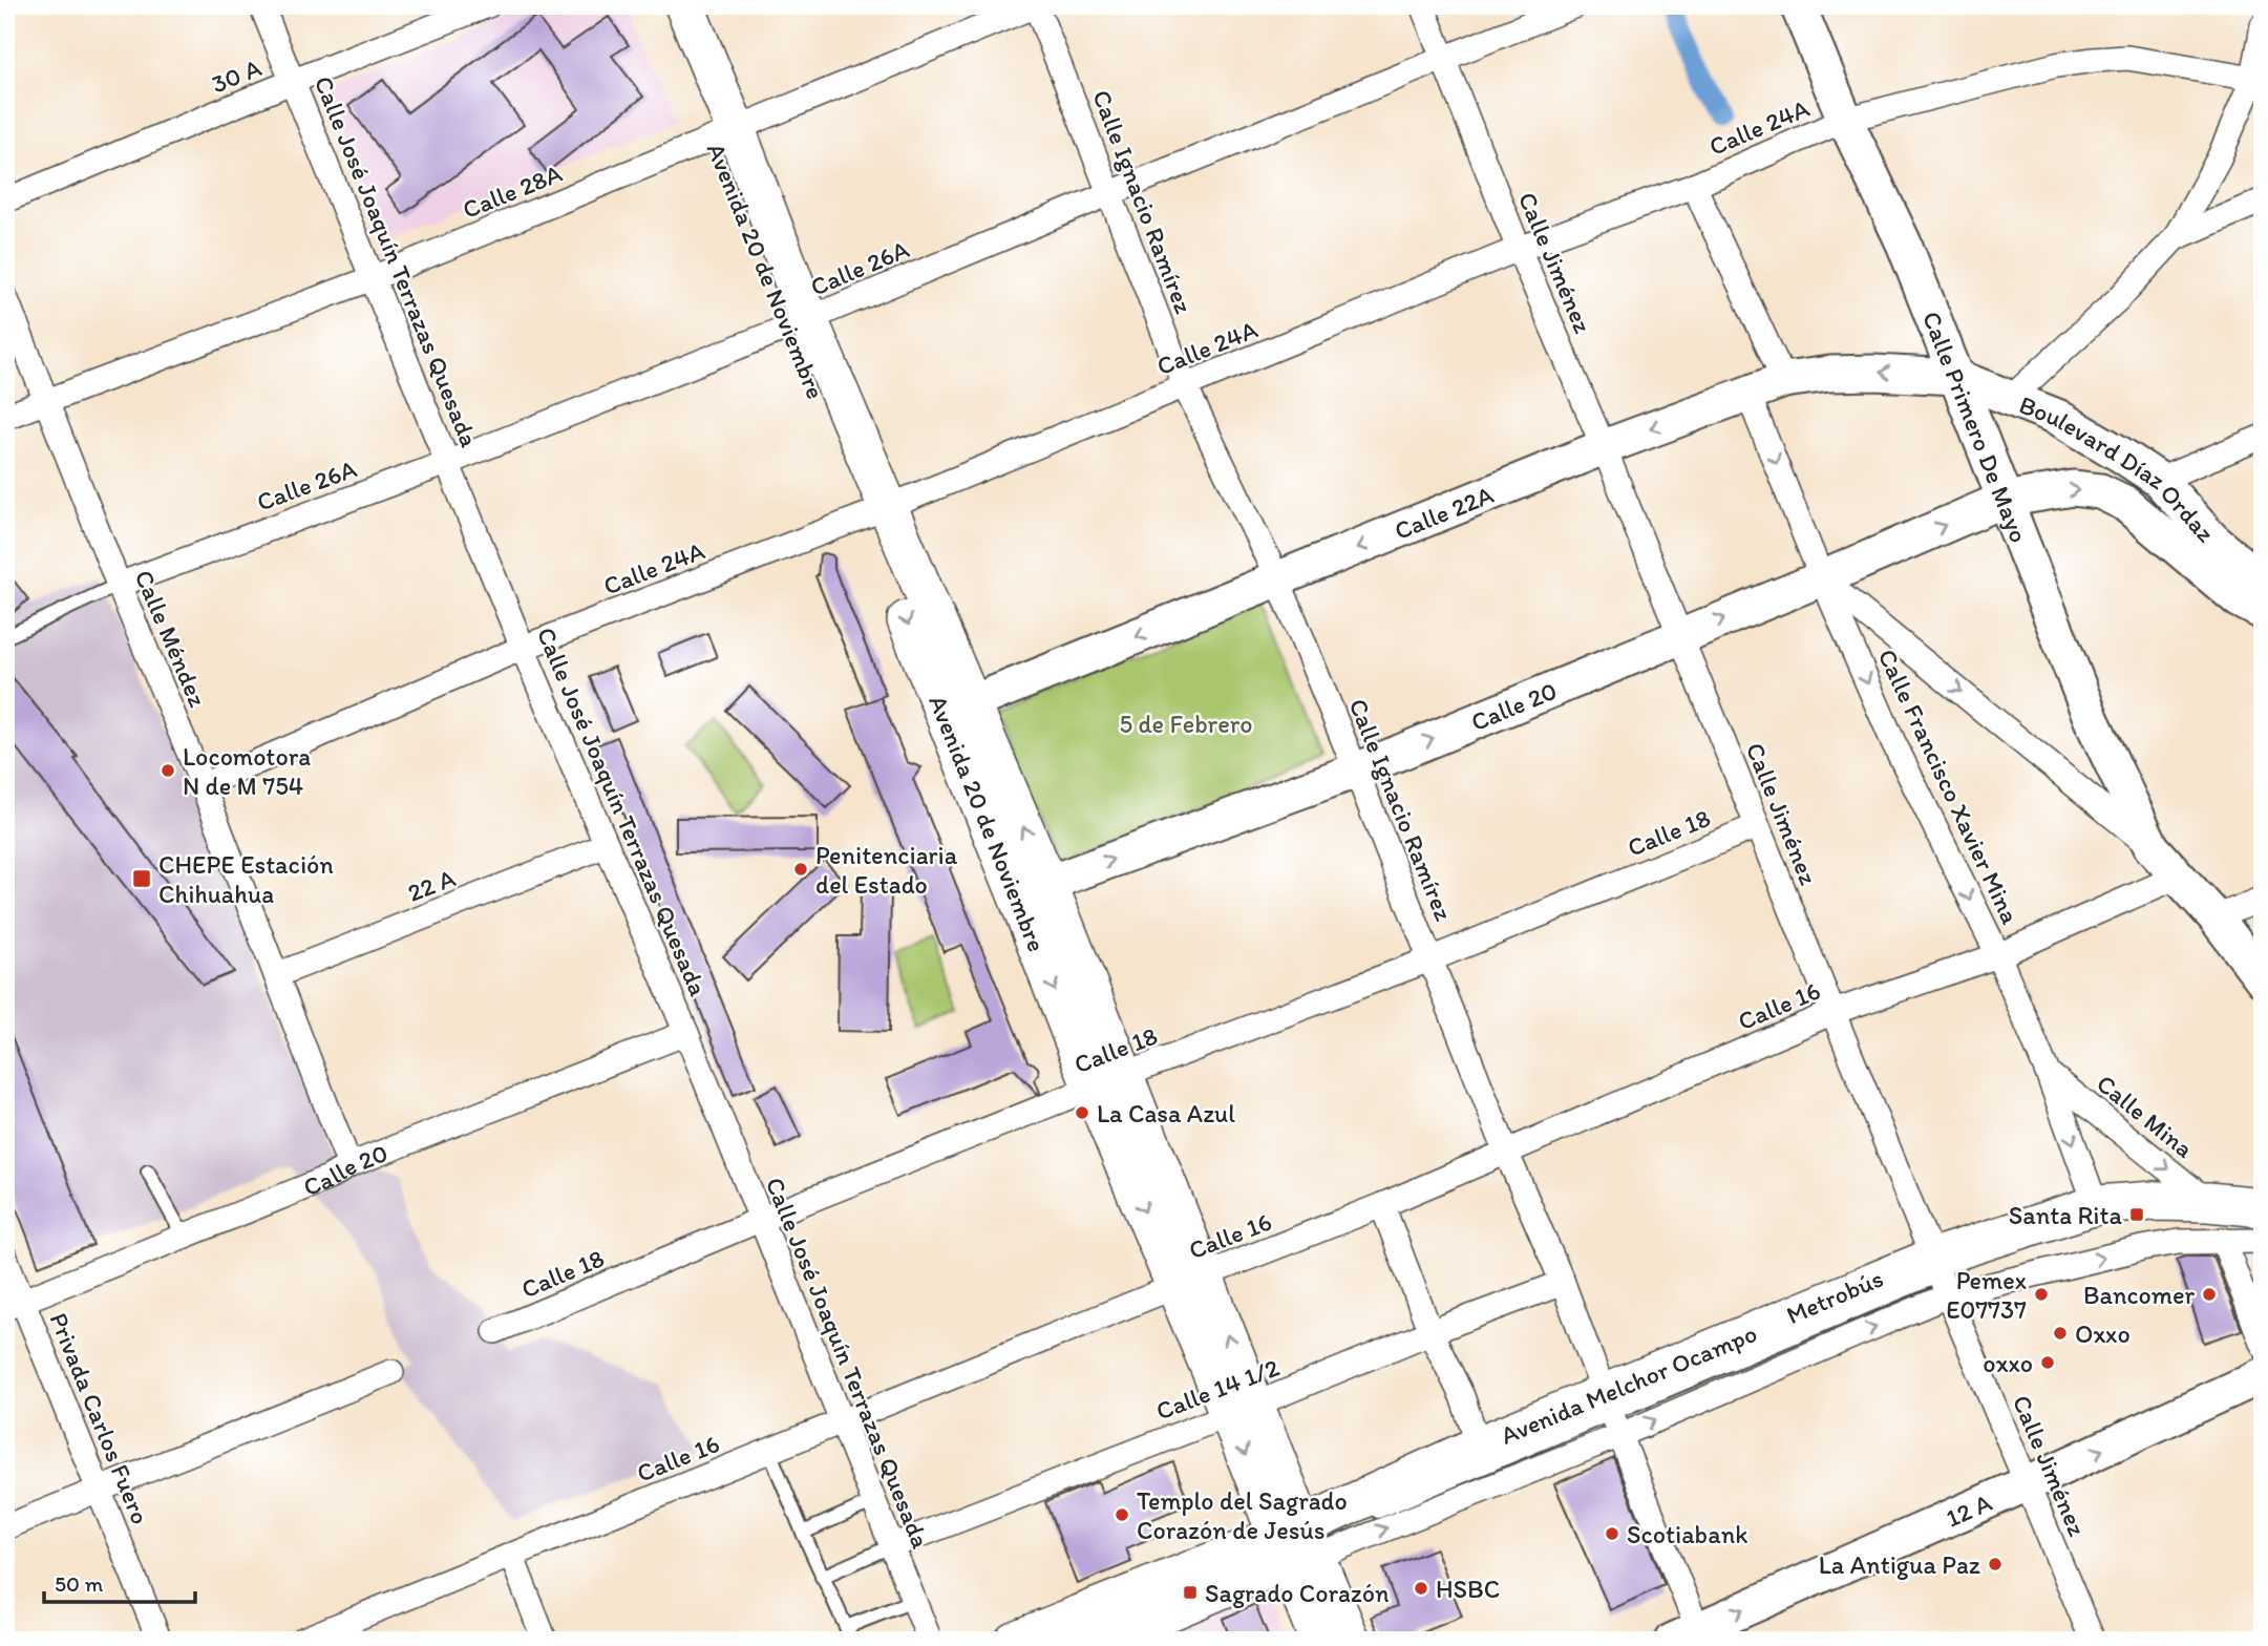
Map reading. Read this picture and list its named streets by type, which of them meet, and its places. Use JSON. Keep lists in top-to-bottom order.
{
  "streets": {
    "main road": [
      "Avenida 20 de Noviembre",
      "Calle Primero De Mayo",
      "Boulevard Díaz Ordaz",
      "Calle 22A",
      "Calle 20",
      "Avenida Melchor Ocampo",
      "12 A"
    ],
    "street": [
      "30 A",
      "Calle 24A",
      "Calle 28A",
      "Calle Ignacio Ramírez",
      "Calle José Joaquín Terrazas Quesada",
      "Calle Jiménez",
      "Calle 26A",
      "Calle Méndez",
      "Calle Francisco Xavier Mina",
      "Calle 18",
      "22 A",
      "Calle 16",
      "Calle Mina",
      "Calle 14 1/2",
      "Privada Carlos Fuero"
    ]
  },
  "crossings": [
    ["30 A", "Calle José Joaquín Terrazas Quesada"],
    ["Calle 24A", "Calle Ignacio Ramírez"],
    ["Calle 24A", "Calle José Joaquín Terrazas Quesada"],
    ["Calle 24A", "Calle Jiménez"],
    ["Calle 24A", "Avenida 20 de Noviembre"],
    ["Calle 24A", "Calle Primero De Mayo"],
    ["Calle 24A", "Calle Méndez"],
    ["Calle 28A", "Calle Ignacio Ramírez"],
    ["Calle 28A", "Calle José Joaquín Terrazas Quesada"],
    ["Calle 28A", "Avenida 20 de Noviembre"],
    ["Calle 28A", "Calle Méndez"],
    ["Calle Ignacio Ramírez", "Calle 26A"],
    ["Calle Ignacio Ramírez", "Calle 22A"],
    ["Calle Ignacio Ramírez", "Calle 20"],
    ["Calle Ignacio Ramírez", "Calle 18"],
    ["Calle Ignacio Ramírez", "Calle 16"],
    ["Calle Ignacio Ramírez", "Avenida Melchor Ocampo"],
    ["Calle Ignacio Ramírez", "Calle 14 1/2"],
    ["Calle Ignacio Ramírez", "12 A"],
    ["Calle José Joaquín Terrazas Quesada", "Calle 26A"],
    ["Calle José Joaquín Terrazas Quesada", "Calle 20"],
    ["Calle José Joaquín Terrazas Quesada", "Calle 18"],
    ["Calle José Joaquín Terrazas Quesada", "22 A"],
    ["Calle José Joaquín Terrazas Quesada", "Calle 16"],
    ["Calle José Joaquín Terrazas Quesada", "Calle 14 1/2"],
    ["Calle Jiménez", "Calle 26A"],
    ["Calle Jiménez", "Calle 22A"],
    ["Calle Jiménez", "Calle 20"],
    ["Calle Jiménez", "Calle 18"],
    ["Calle Jiménez", "Calle 16"],
    ["Calle Jiménez", "Avenida Melchor Ocampo"],
    ["Calle Jiménez", "12 A"],
    ["Calle 26A", "Avenida 20 de Noviembre"],
    ["Calle 26A", "Calle Méndez"],
    ["Avenida 20 de Noviembre", "Calle 22A"],
    ["Avenida 20 de Noviembre", "Calle 20"],
    ["Avenida 20 de Noviembre", "Calle 18"],
    ["Avenida 20 de Noviembre", "Calle 16"],
    ["Avenida 20 de Noviembre", "Avenida Melchor Ocampo"],
    ["Avenida 20 de Noviembre", "Calle 14 1/2"],
    ["Calle Primero De Mayo", "Boulevard Díaz Ordaz"],
    ["Calle Primero De Mayo", "Calle 22A"],
    ["Calle Primero De Mayo", "Calle 20"],
    ["Calle Primero De Mayo", "Calle Francisco Xavier Mina"],
    ["Calle Primero De Mayo", "Calle 16"],
    ["Boulevard Díaz Ordaz", "Calle 22A"],
    ["Boulevard Díaz Ordaz", "Calle 20"],
    ["Calle 22A", "Calle Francisco Xavier Mina"],
    ["Calle Méndez", "Calle 20"],
    ["Calle Méndez", "22 A"],
    ["Calle 20", "Calle Francisco Xavier Mina"],
    ["Calle 20", "Privada Carlos Fuero"],
    ["Calle Francisco Xavier Mina", "Calle 16"],
    ["Calle Francisco Xavier Mina", "Calle Mina"],
    ["Calle Francisco Xavier Mina", "Avenida Melchor Ocampo"],
    ["Calle Mina", "Avenida Melchor Ocampo"]
  ],
  "one_way": [
    "Calle 22A",
    "Calle 20",
    "Calle Francisco Xavier Mina",
    "Calle Mina",
    "12 A"
  ],
  "parks": ["5 de Febrero"],
  "places": {
    "other": [
      "Locomotora N de M 754",
      "Penitenciaria del Estado",
      "La Casa Azul",
      "Pemex E07737",
      "Bancomer",
      "Oxxo",
      "oxxo",
      "Templo del Sagrado Corazón de Jesús",
      "Scotiabank",
      "La Antigua Paz",
      "HSBC"
    ],
    "transit": ["CHEPE Estación Chihuahua", "Santa Rita", "Sagrado Corazón"]
  },
  "scale_bar": "50 m"
}
